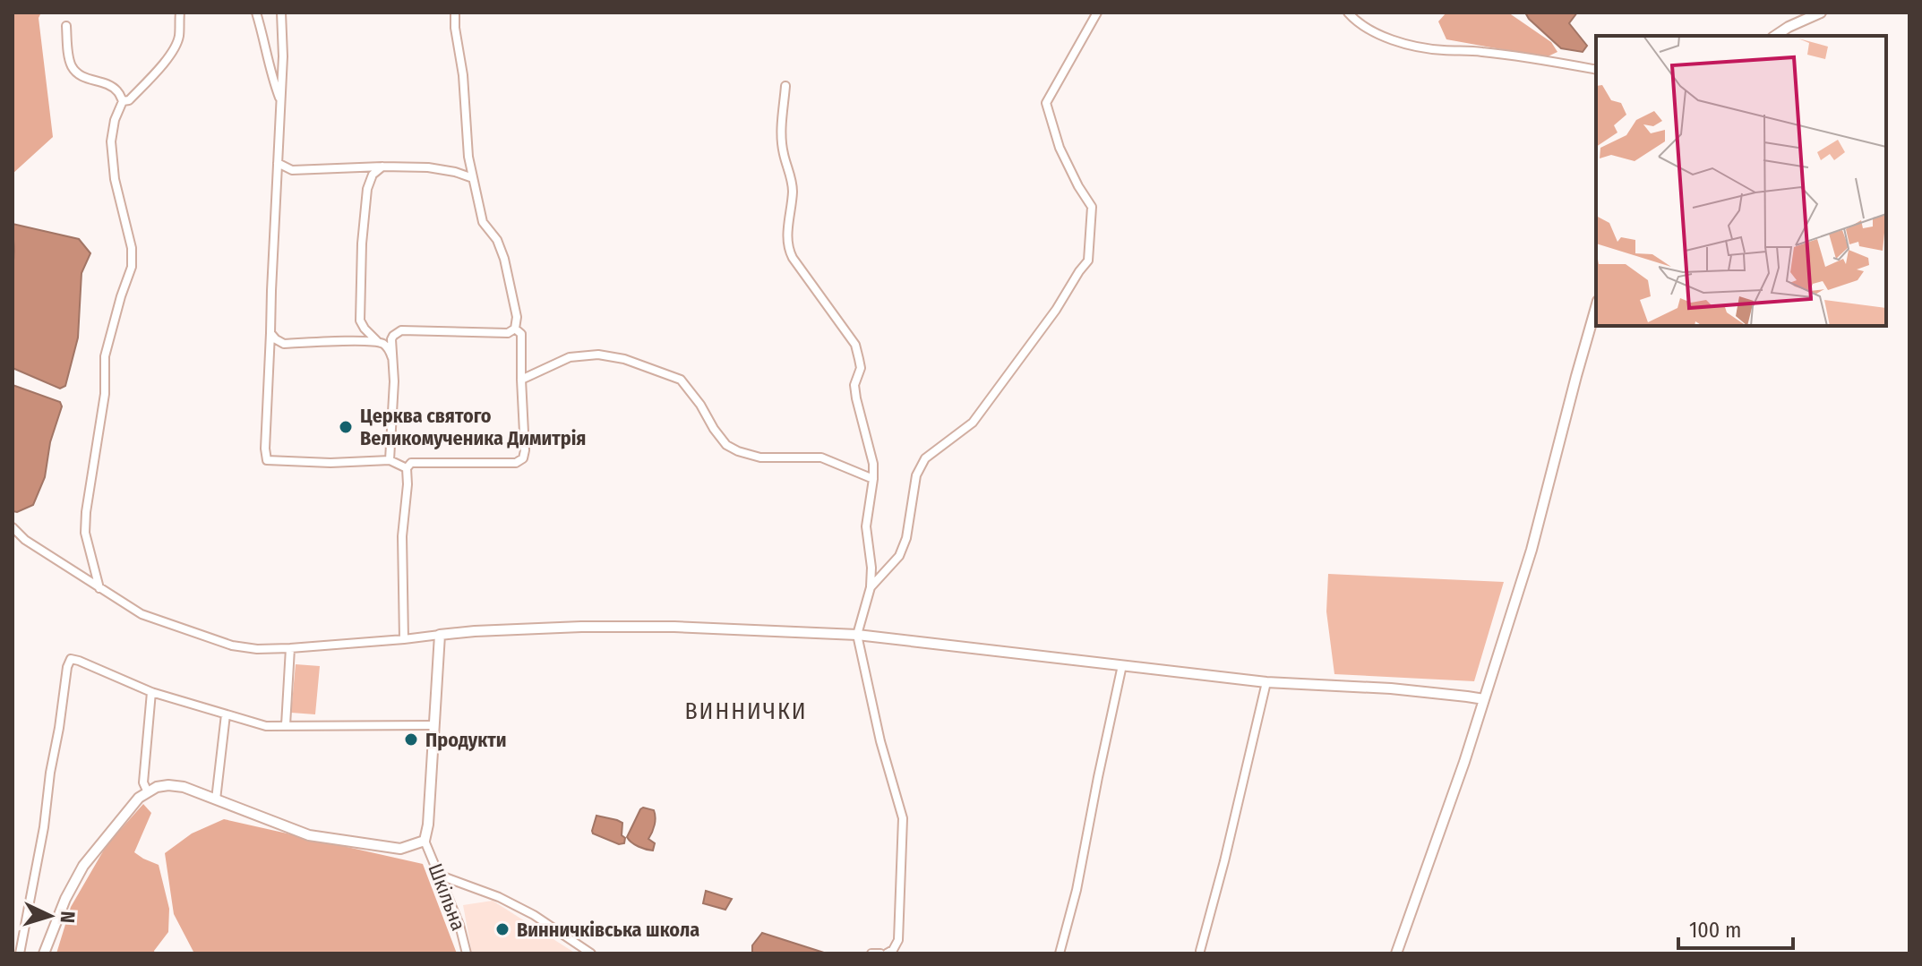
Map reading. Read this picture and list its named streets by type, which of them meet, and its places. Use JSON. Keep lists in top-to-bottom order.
{
  "streets": {
    "street": ["Шкільна"]
  },
  "districts": ["ВИННИЧКИ"],
  "places": ["Церква святого Великомученика Димитрія", "Продукти", "Винничківська школа"],
  "scale_bar": "100 m",
  "north": "right"
}
